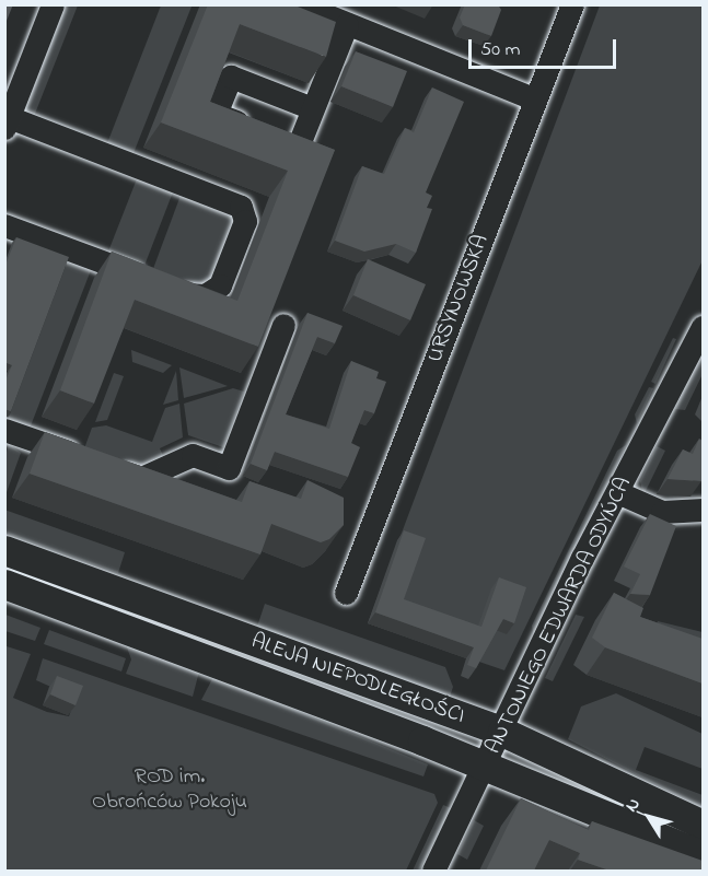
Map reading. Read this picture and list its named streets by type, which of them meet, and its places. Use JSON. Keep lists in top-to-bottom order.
{
  "streets": {
    "main road": ["ALEJA NIEPODLEGŁOŚCI"],
    "street": ["URSYNOWSKA", "ANTONIEGO EDWARDA ODYŃCA"]
  },
  "crossings": [
    ["ANTONIEGO EDWARDA ODYŃCA", "ALEJA NIEPODLEGŁOŚCI"]
  ],
  "parks": ["ROD im. Obrońców Pokoju"],
  "scale_bar": "50 m",
  "north": "top left"
}
